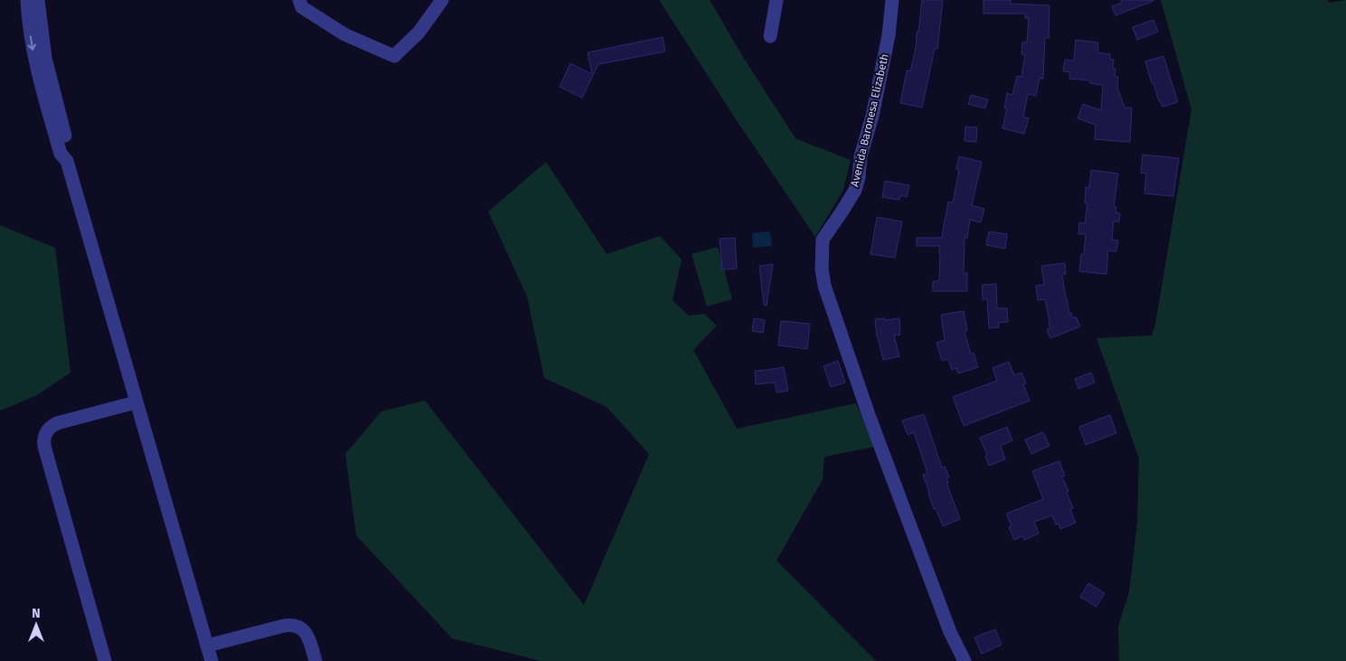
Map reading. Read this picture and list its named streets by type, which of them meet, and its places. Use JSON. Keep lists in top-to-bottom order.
{
  "streets": {
    "street": ["Avenida Baronesa Elizabeth"]
  },
  "north": "top"
}
